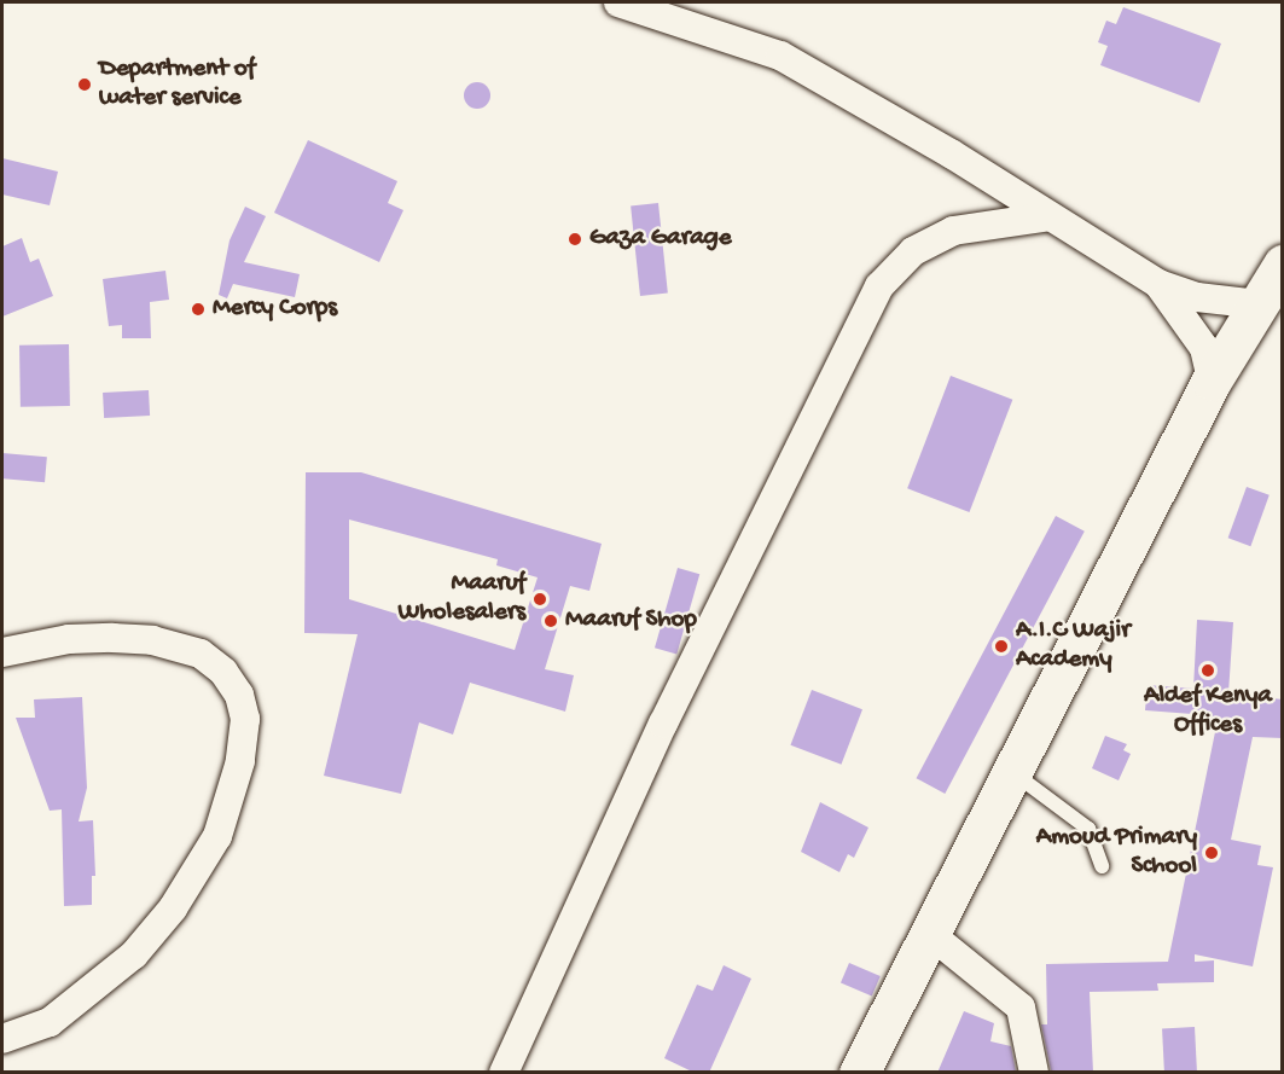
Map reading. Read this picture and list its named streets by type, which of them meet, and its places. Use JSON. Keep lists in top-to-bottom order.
{
  "places": [
    "Department of water service",
    "Gaza Garage",
    "Mercy Corps",
    "Maaruf Wholesalers",
    "Maaruf Shop",
    "A.I.C Wajir Academy",
    "Aldef Kenya Offices",
    "Amoud Primary School"
  ]
}
